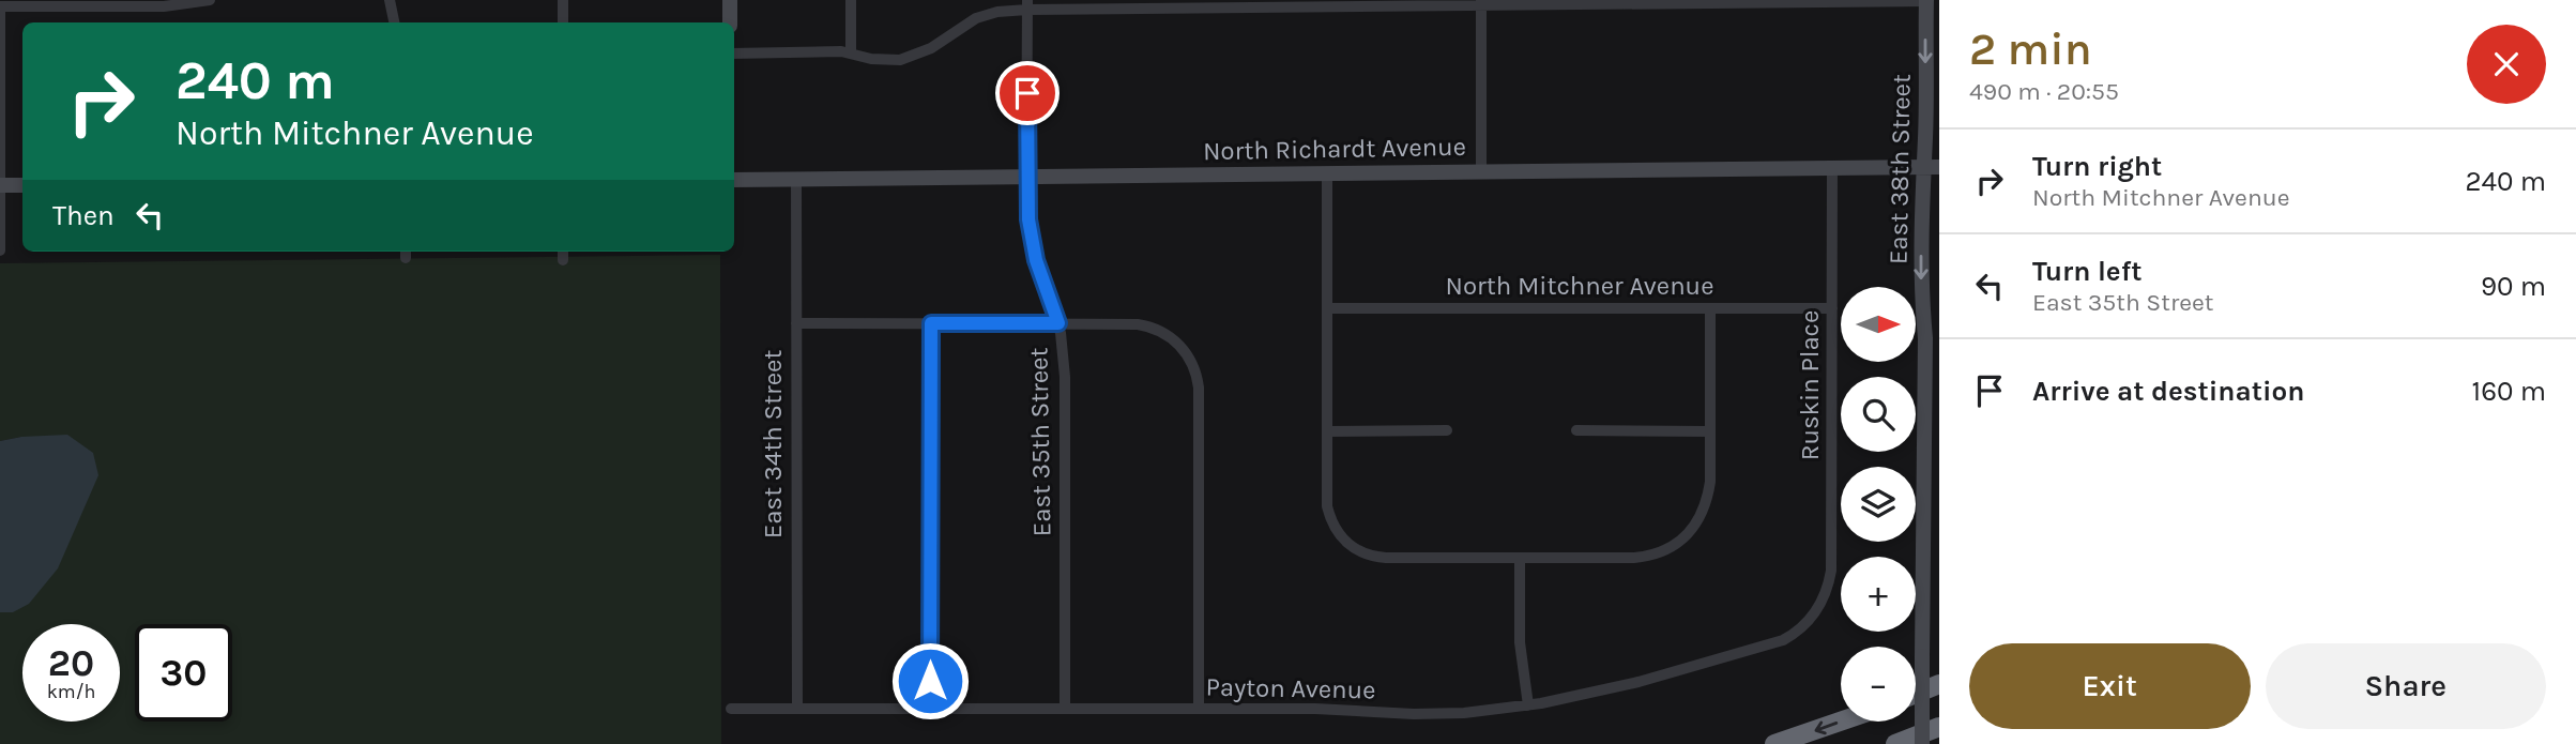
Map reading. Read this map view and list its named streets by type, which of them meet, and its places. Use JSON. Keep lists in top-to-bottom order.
{
  "streets": {
    "street": [
      "North Richardt Avenue",
      "East 38th Street",
      "North Mitchner Avenue",
      "Ruskin Place",
      "East 35th Street",
      "East 34th Street",
      "Payton Avenue"
    ]
  },
  "crossings": [
    ["North Richardt Avenue", "East 38th Street"],
    ["North Richardt Avenue", "Ruskin Place"],
    ["North Richardt Avenue", "East 35th Street"],
    ["North Richardt Avenue", "East 34th Street"],
    ["North Mitchner Avenue", "Ruskin Place"],
    ["Ruskin Place", "Payton Avenue"],
    ["East 35th Street", "Payton Avenue"],
    ["East 34th Street", "Payton Avenue"]
  ],
  "one_way": ["East 38th Street"],
  "north": "right",
  "page": {
    "heading": ["2 min", "490 m · 20:55"],
    "turn": ["240 m", "North Mitchner Avenue"],
    "list": [
      {
        "name": "Turn right",
        "note": "North Mitchner Avenue",
        "value": "240 m"
      },
      {
        "name": "Turn left",
        "note": "East 35th Street",
        "value": "90 m"
      },
      {
        "name": "Arrive at destination",
        "value": "160 m"
      }
    ],
    "then": "Then",
    "map_buttons": ["+", "−"],
    "speed": "20 km/h",
    "limit": "30",
    "buttons": ["Exit", "Share"]
  }
}
